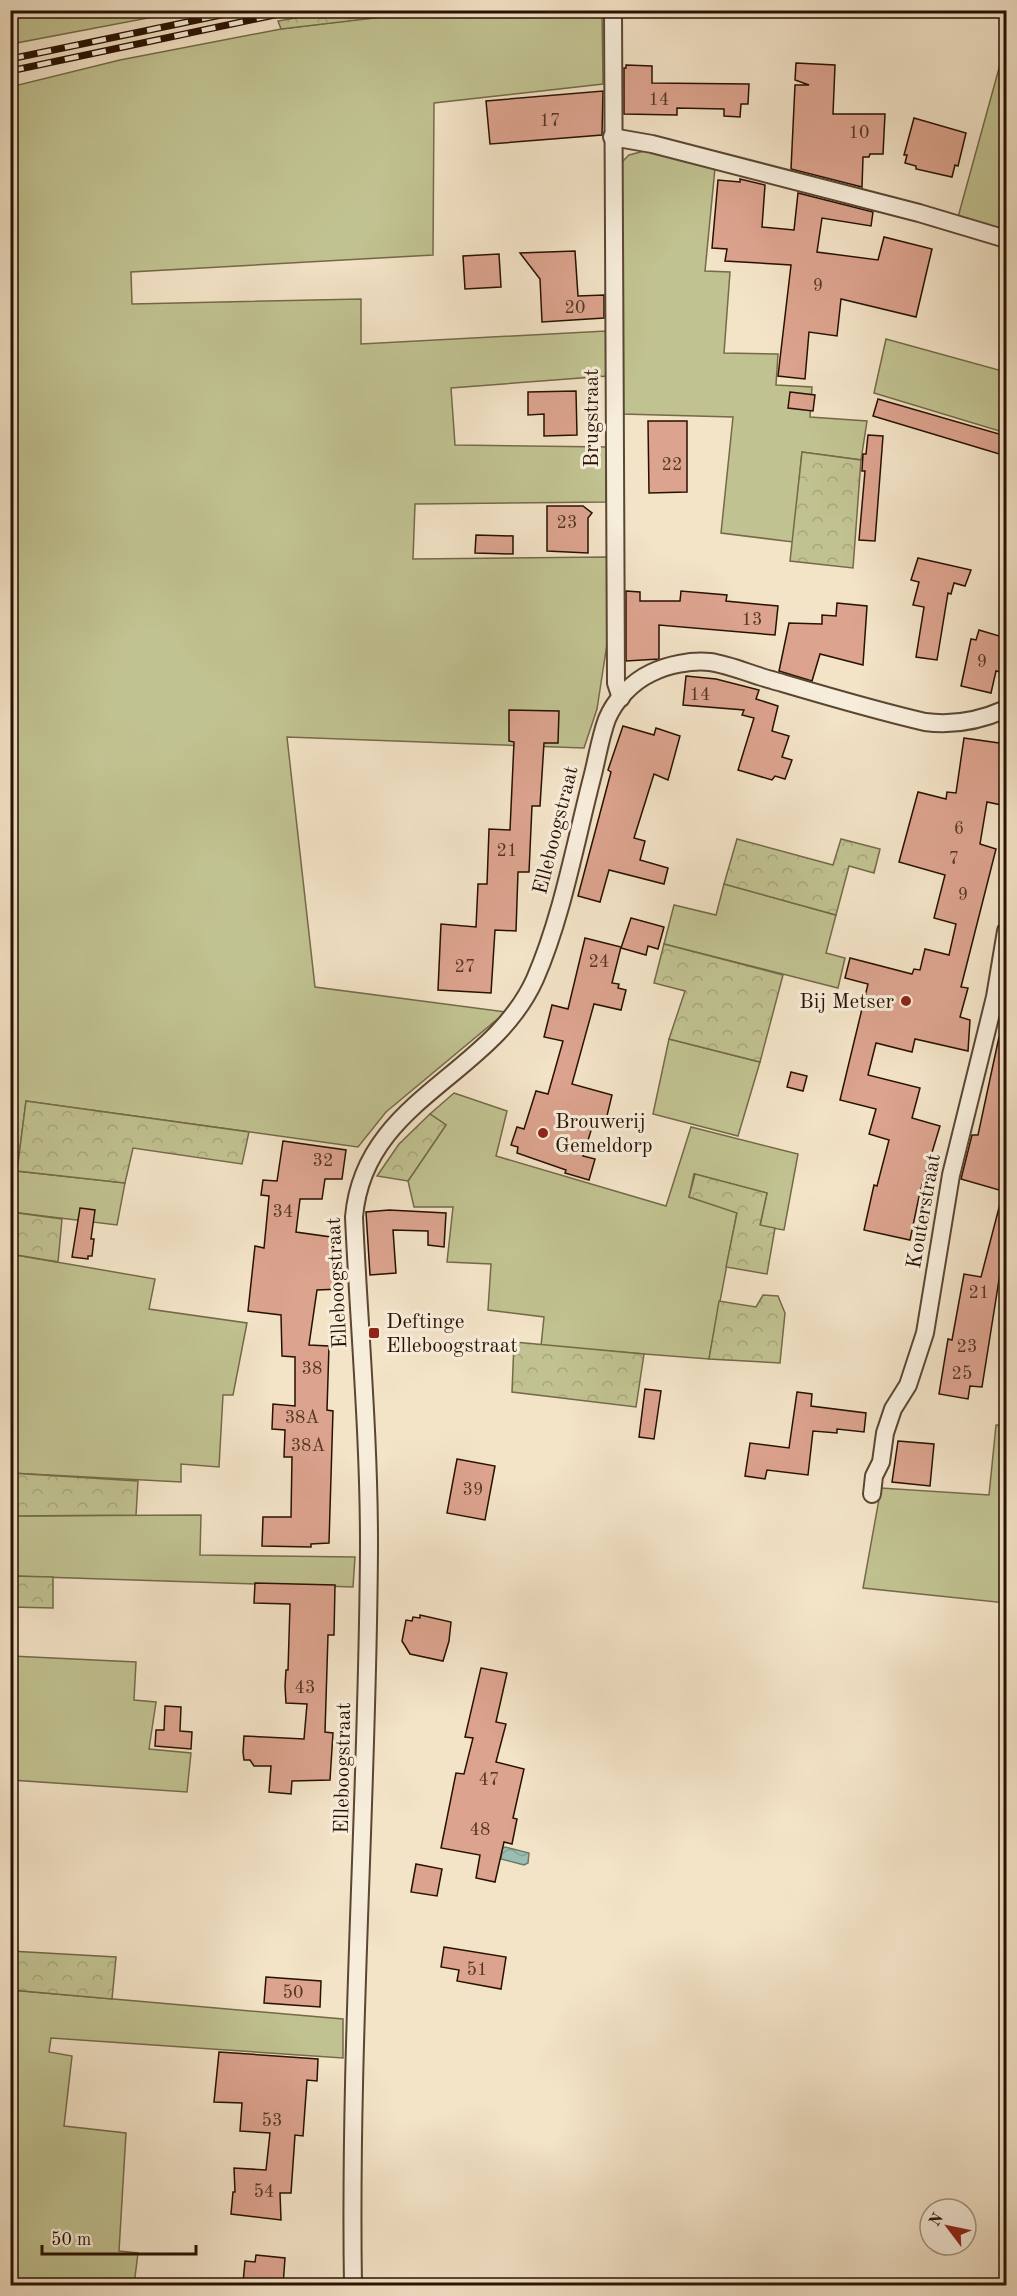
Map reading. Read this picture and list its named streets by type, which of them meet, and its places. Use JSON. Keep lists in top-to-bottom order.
{
  "streets": {
    "street": ["Brugstraat", "Elleboogstraat", "Kouterstraat"]
  },
  "crossings": [
    ["Brugstraat", "Elleboogstraat"]
  ],
  "places": {
    "other": ["Bij Metser", "Brouwerij Gemeldorp"],
    "transit": ["Deftinge Elleboogstraat"]
  },
  "house_numbers": [
    "14",
    "17",
    "10",
    "9",
    "20",
    "22",
    "23",
    "13",
    "9",
    "14",
    "6",
    "21",
    "7",
    "9",
    "24",
    "27",
    "32",
    "34",
    "21",
    "23",
    "38",
    "25",
    "38A",
    "38A",
    "39",
    "43",
    "47",
    "48",
    "51",
    "50",
    "53",
    "54"
  ],
  "scale_bar": "50 m",
  "north": "top left"
}
